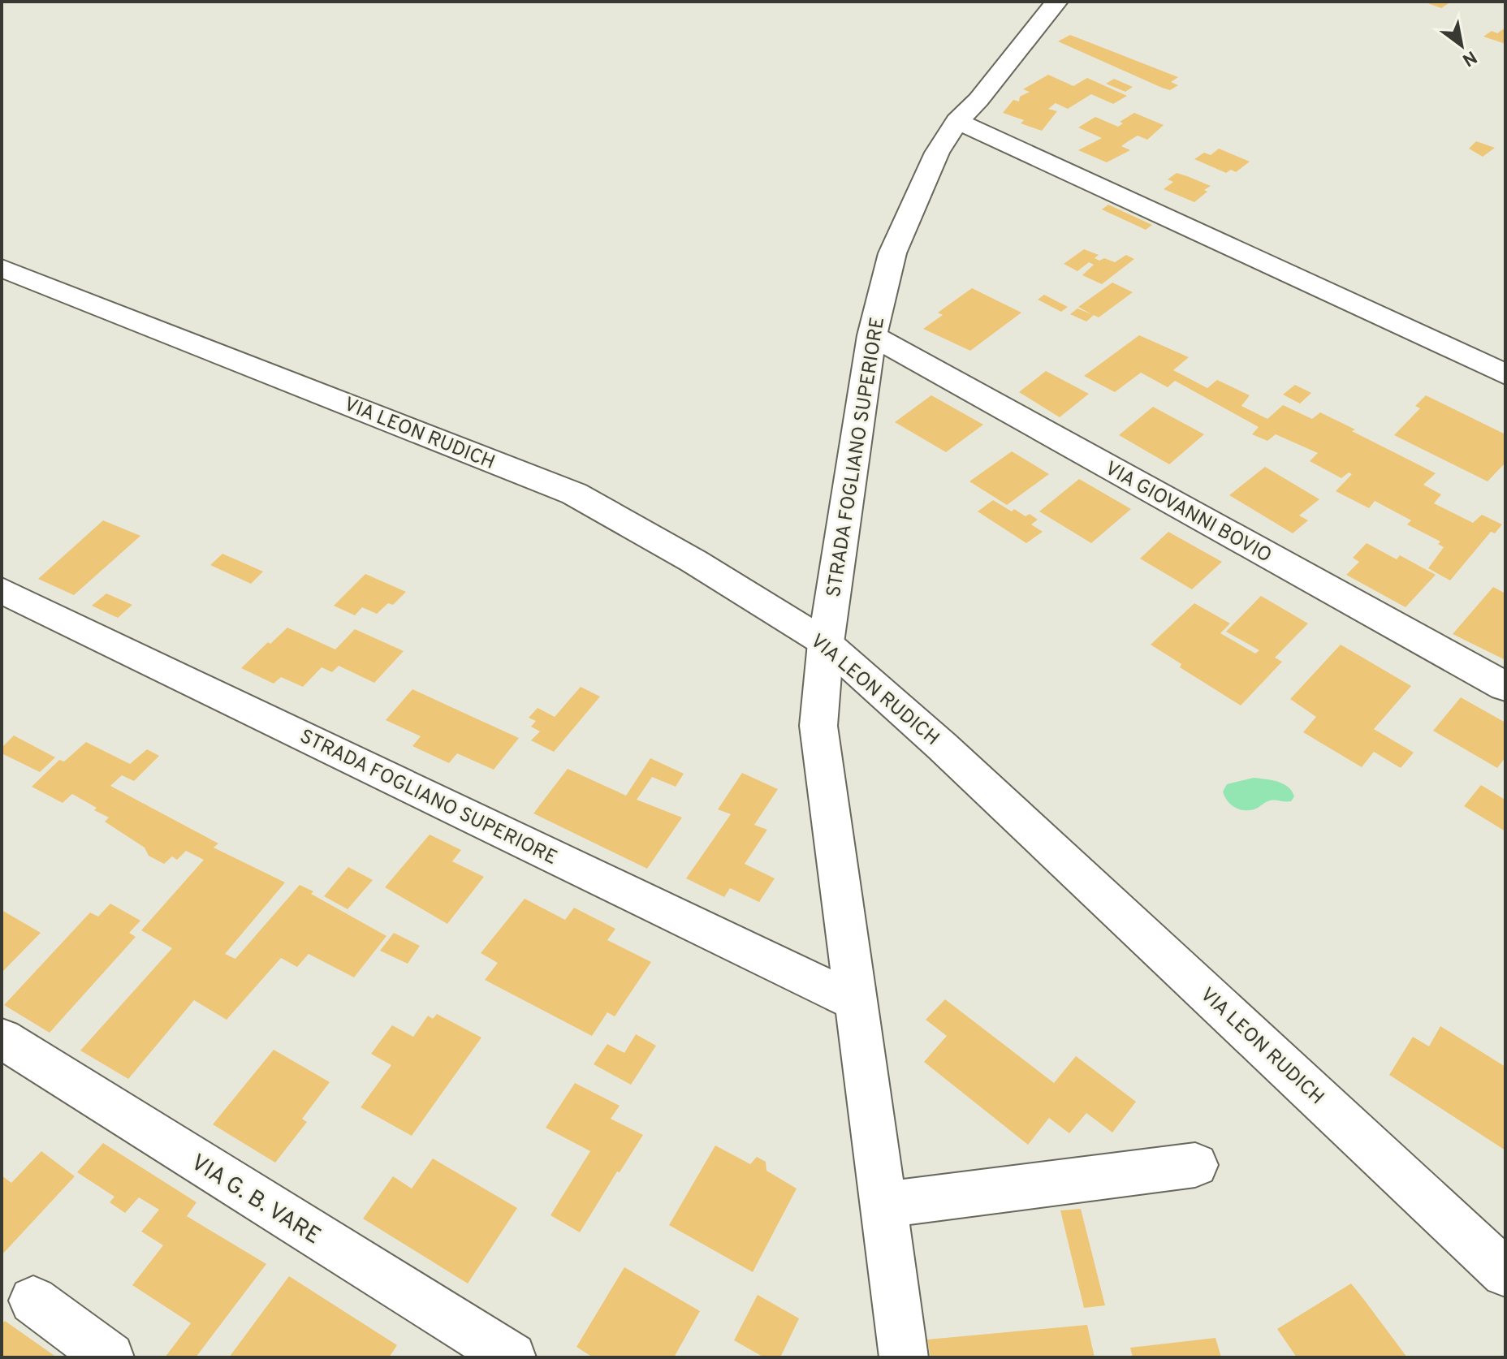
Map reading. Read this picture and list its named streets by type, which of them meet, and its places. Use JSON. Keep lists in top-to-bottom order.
{
  "streets": {
    "street": [
      "VIA LEON RUDICH",
      "STRADA FOGLIANO SUPERIORE",
      "VIA GIOVANNI BOVIO",
      "VIA G. B. VARE"
    ]
  },
  "crossings": [
    ["VIA LEON RUDICH", "STRADA FOGLIANO SUPERIORE"],
    ["STRADA FOGLIANO SUPERIORE", "VIA GIOVANNI BOVIO"]
  ],
  "north": "bottom right"
}
